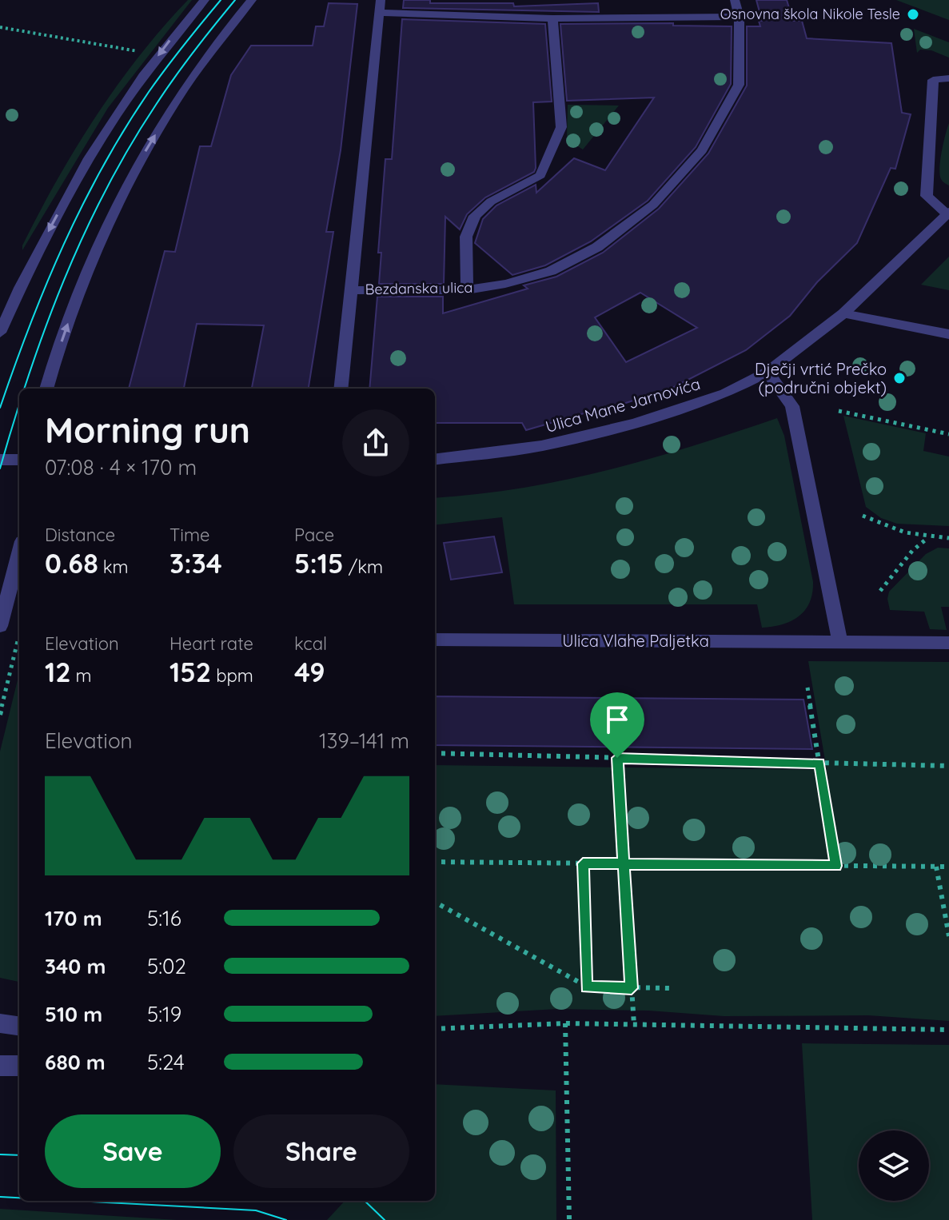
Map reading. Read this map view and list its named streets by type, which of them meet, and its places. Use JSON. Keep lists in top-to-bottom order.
{
  "streets": {
    "street": ["Bezdanska ulica", "Ulica Mane Jarnovića", "Ulica Vlahe Paljetka"]
  },
  "places": ["Osnovna škola Nikole Tesle", "Dječji vrtić Prečko (područni objekt)"],
  "page": {
    "heading": ["Morning run", "07:08 · 4 × 170 m"],
    "stats": [
      ["Distance", "0.68 km"],
      ["Time", "3:34"],
      ["Pace", "5:15 /km"],
      ["Elevation", "12 m"],
      ["Heart rate", "152 bpm"],
      ["kcal", "49"]
    ],
    "chart": ["Elevation", "139–141 m"],
    "list": [
      {
        "name": "170 m",
        "note": "5:16"
      },
      {
        "name": "340 m",
        "note": "5:02"
      },
      {
        "name": "510 m",
        "note": "5:19"
      },
      {
        "name": "680 m",
        "note": "5:24"
      }
    ],
    "buttons": ["Save", "Share"]
  }
}
